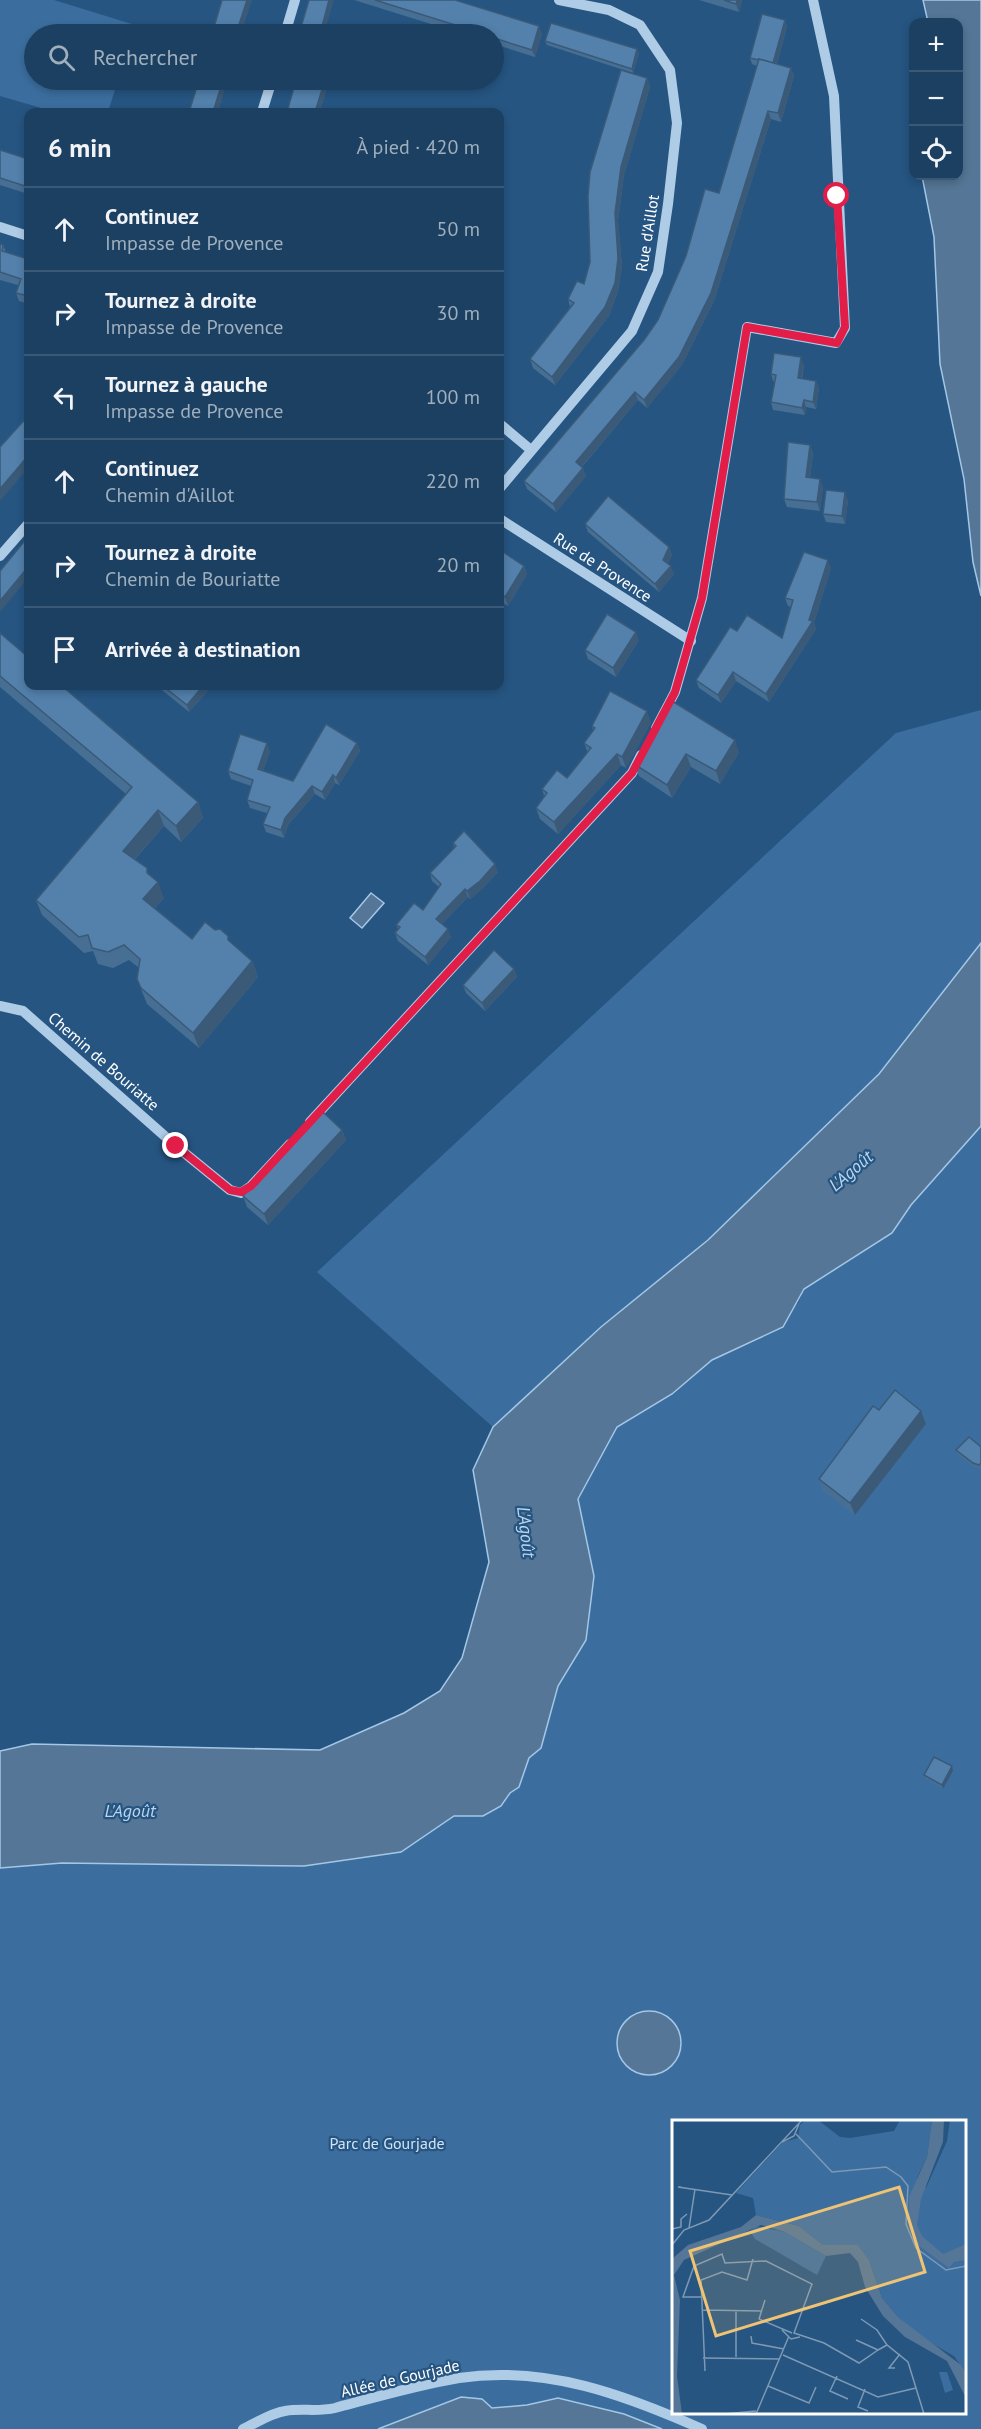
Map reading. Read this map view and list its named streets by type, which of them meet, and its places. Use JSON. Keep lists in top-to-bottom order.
{
  "streets": {
    "street": [
      "Rue d'Aillot",
      "Rue de Provence",
      "Chemin de Bouriatte",
      "Allée de Gourjade"
    ]
  },
  "crossings": [
    ["Rue de Provence", "Chemin de Bouriatte"]
  ],
  "water": ["L'Agoût"],
  "parks": ["Parc de Gourjade"],
  "page": {
    "map_buttons": ["+", "−"],
    "search": "Rechercher",
    "heading": ["6 min", "À pied · 420 m"],
    "list": [
      ["Continuez", "Impasse de Provence", "50 m"],
      ["Tournez à droite", "Impasse de Provence", "30 m"],
      ["Tournez à gauche", "Impasse de Provence", "100 m"],
      ["Continuez", "Chemin d'Aillot", "220 m"],
      ["Tournez à droite", "Chemin de Bouriatte", "20 m"],
      "Arrivée à destination"
    ]
  }
}
